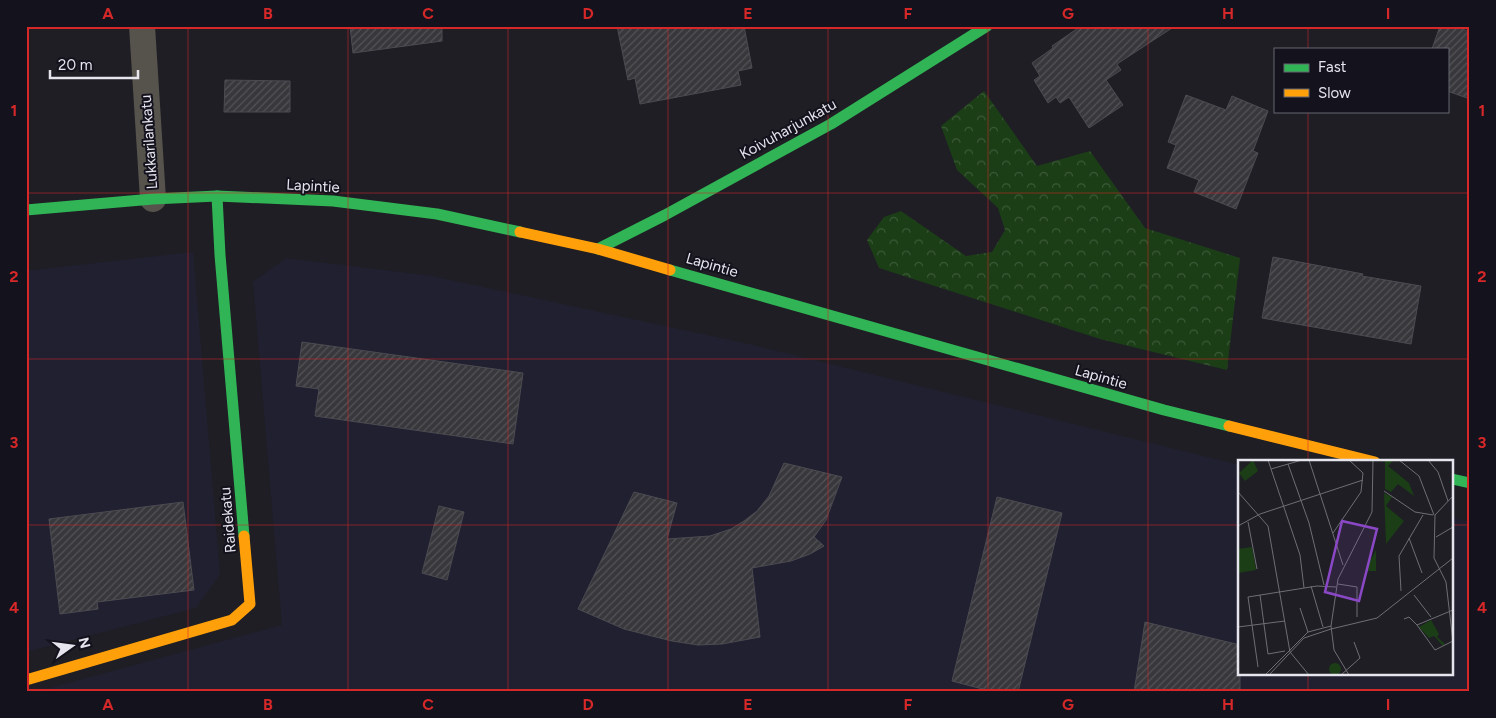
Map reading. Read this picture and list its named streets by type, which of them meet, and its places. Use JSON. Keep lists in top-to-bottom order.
{
  "streets": {
    "main road": ["Koivuharjunkatu", "Lapintie", "Raidekatu"],
    "street": ["Lukkarilankatu"]
  },
  "crossings": [
    ["Koivuharjunkatu", "Lapintie"],
    ["Lukkarilankatu", "Lapintie"],
    ["Lapintie", "Raidekatu"]
  ],
  "legend": ["Fast", "Slow"],
  "scale_bar": "20 m",
  "north": "right",
  "grid": {
    "columns": [
      "A",
      "B",
      "C",
      "D",
      "E",
      "F",
      "G",
      "H",
      "I"
    ],
    "rows": [
      "1",
      "2",
      "3",
      "4"
    ]
  }
}
